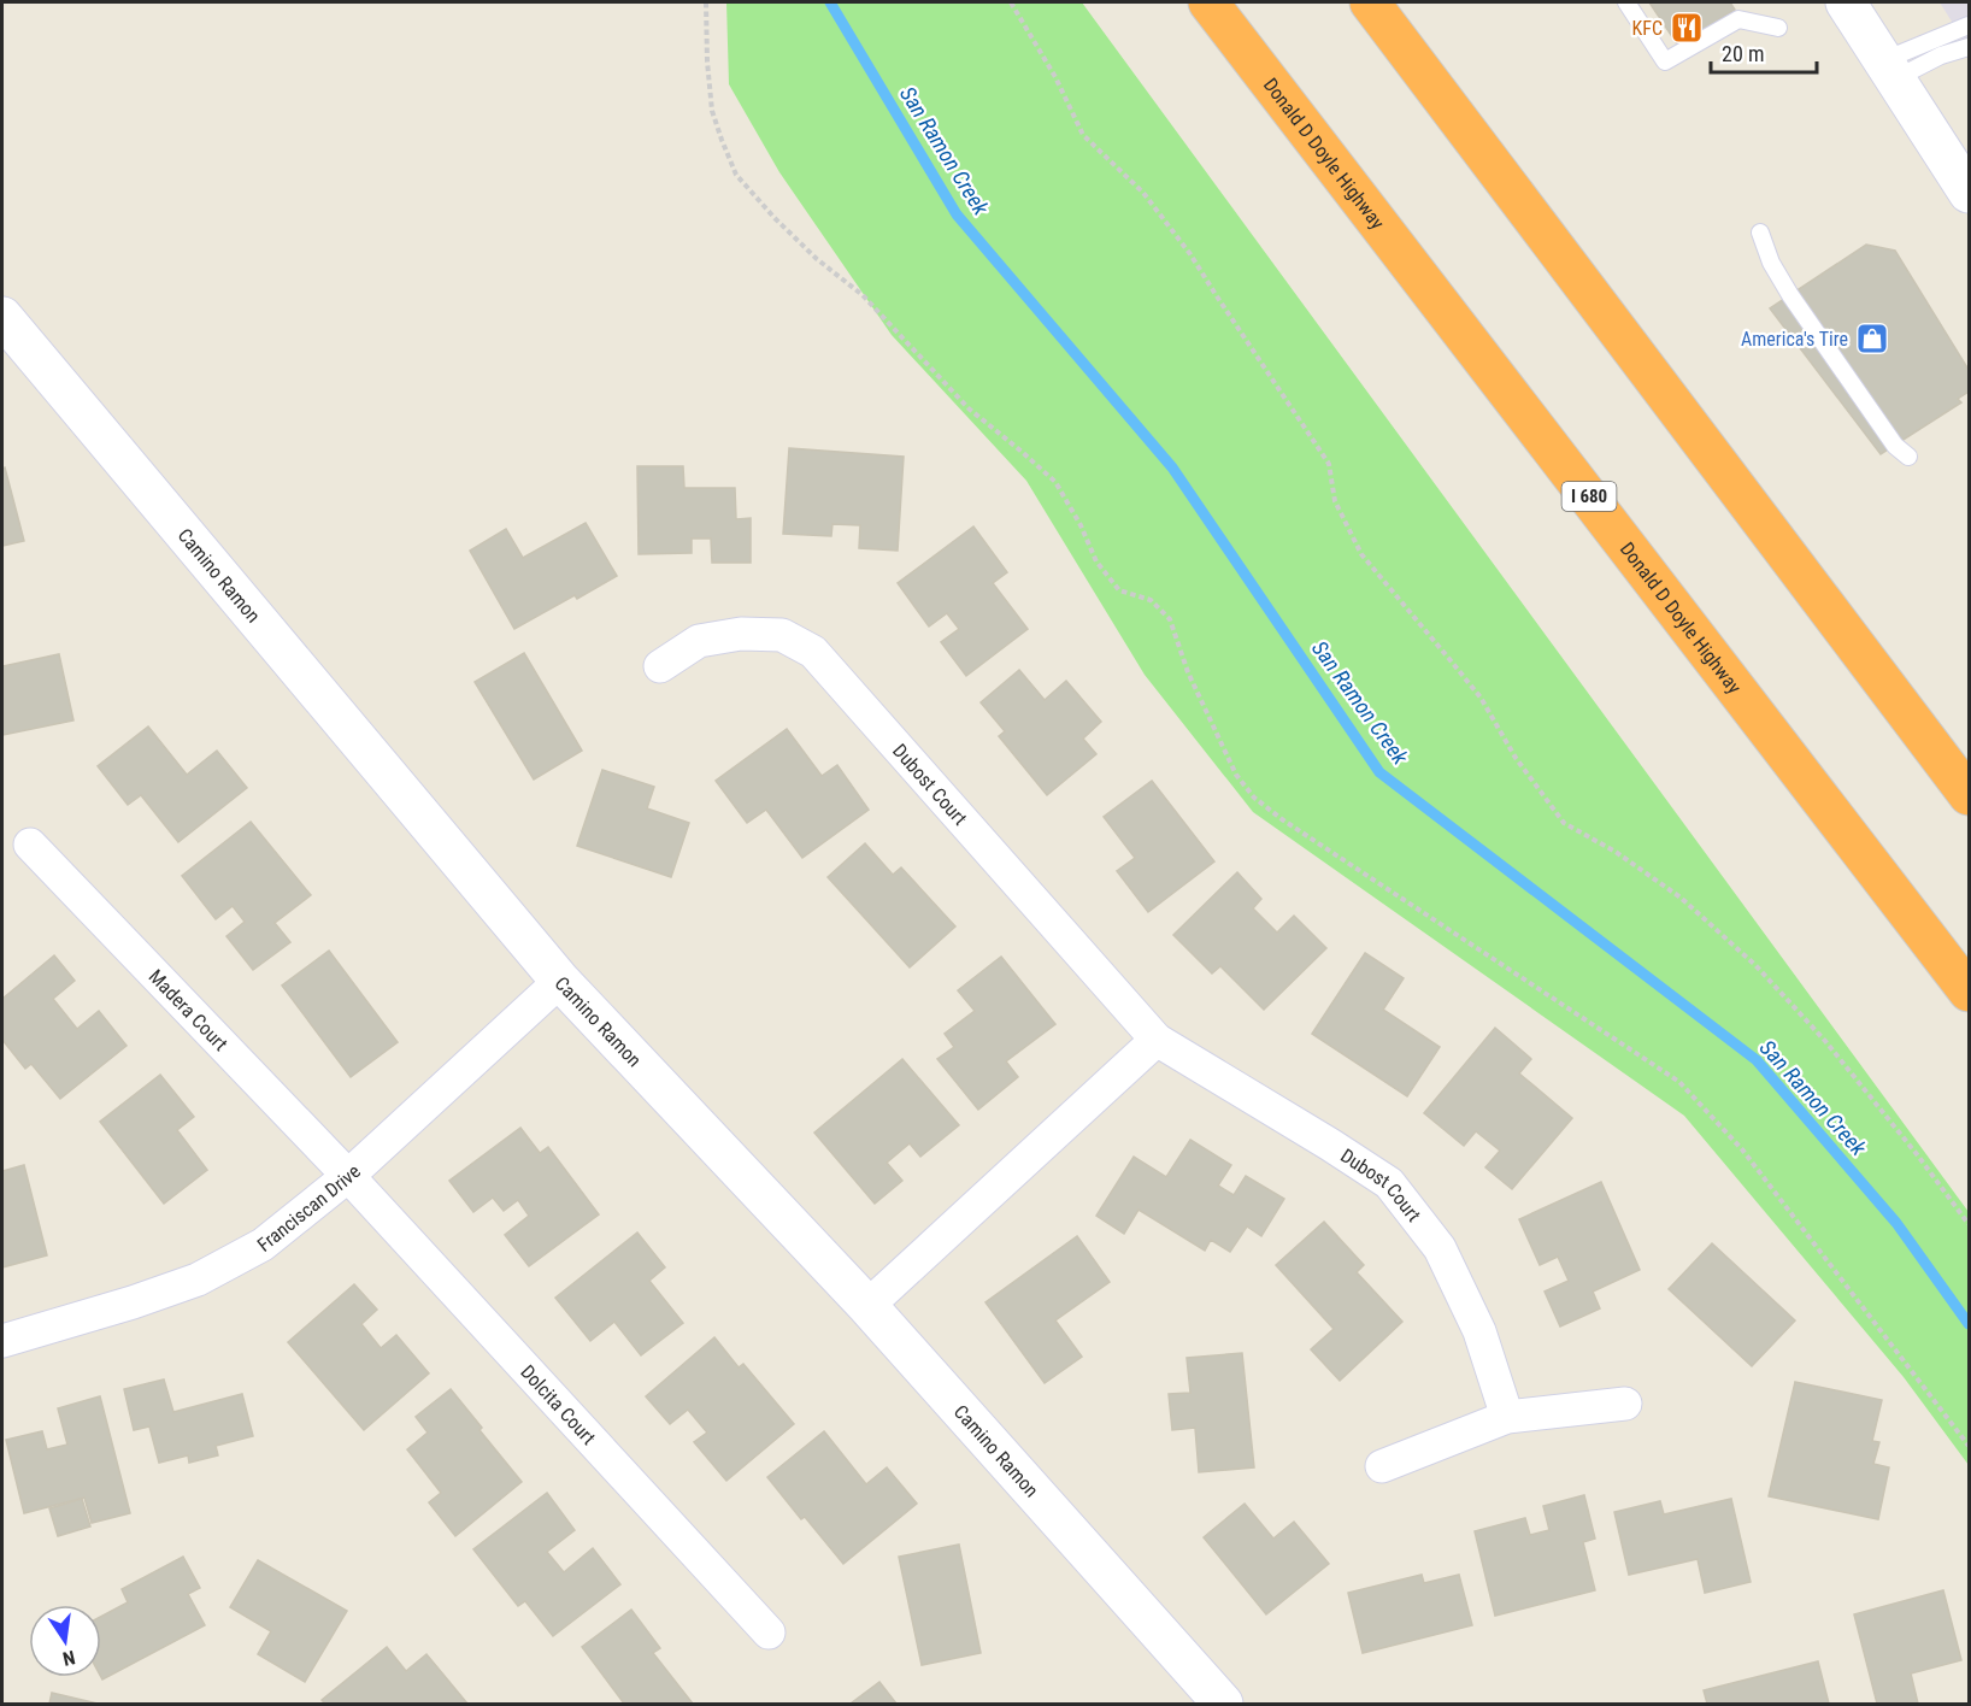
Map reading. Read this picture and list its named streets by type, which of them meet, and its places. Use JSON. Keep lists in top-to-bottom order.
{
  "streets": {
    "highway": ["Donald D Doyle Highway", "I 680"],
    "street": [
      "Camino Ramon",
      "Dubost Court",
      "Madera Court",
      "Franciscan Drive",
      "Dolcita Court"
    ]
  },
  "crossings": [
    ["Camino Ramon", "Franciscan Drive"],
    ["Madera Court", "Franciscan Drive"],
    ["Madera Court", "Dolcita Court"],
    ["Franciscan Drive", "Dolcita Court"]
  ],
  "water": ["San Ramon Creek"],
  "places": {
    "restaurant": ["KFC"],
    "shop": ["America's Tire"]
  },
  "scale_bar": "20 m",
  "north": "bottom"
}
